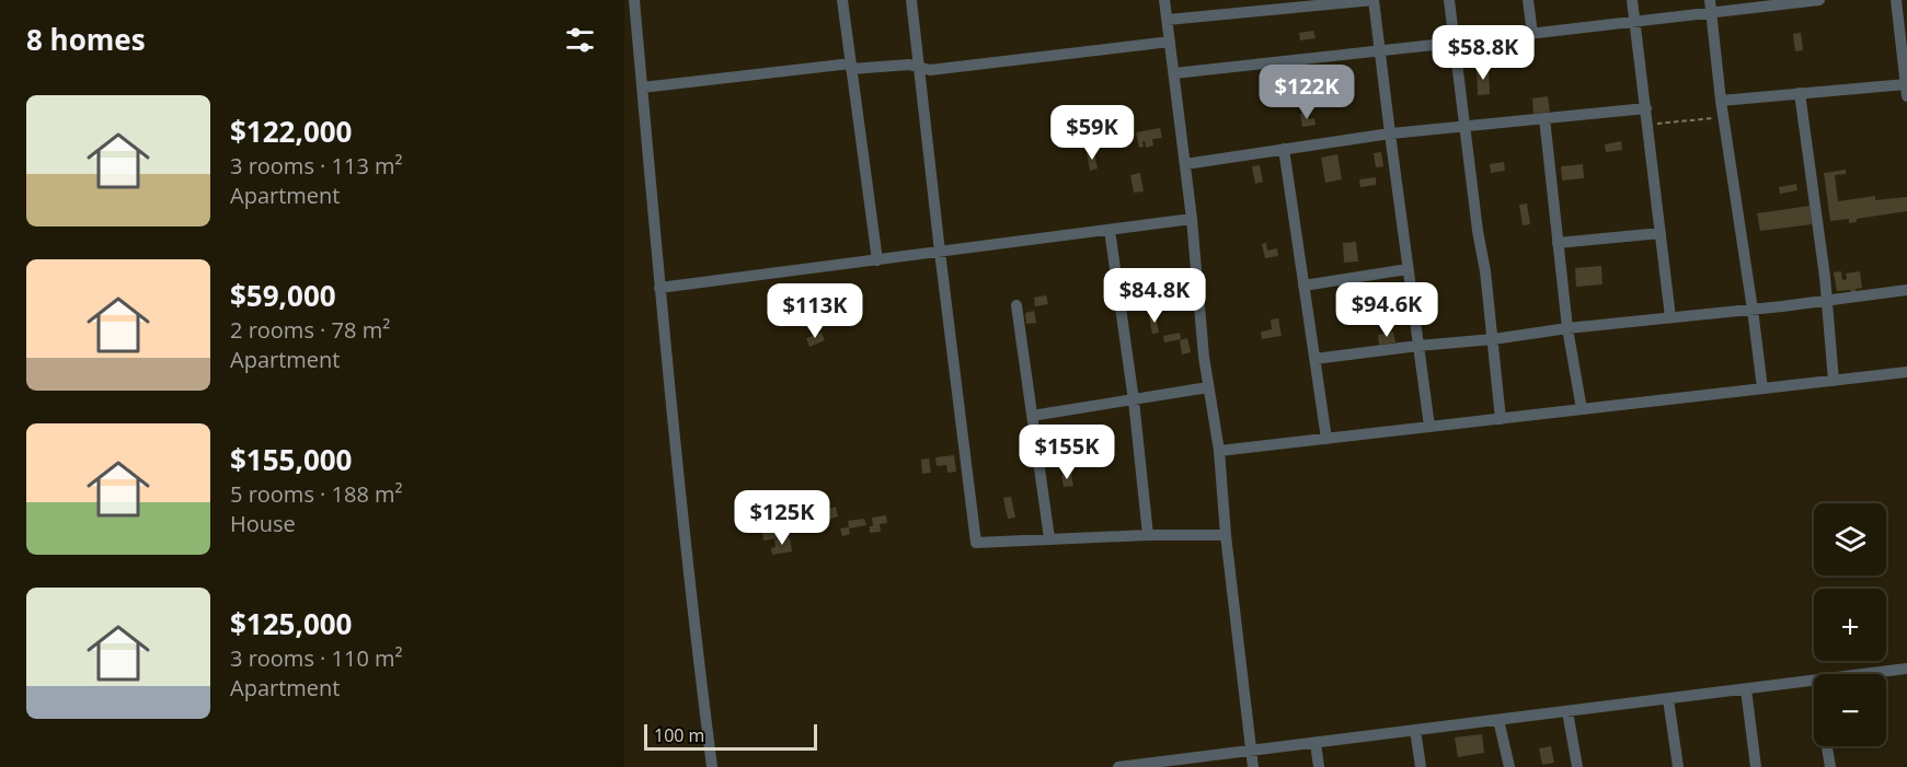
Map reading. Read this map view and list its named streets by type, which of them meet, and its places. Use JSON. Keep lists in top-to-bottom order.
{
  "scale_bar": "100 m",
  "page": {
    "heading": "8 homes",
    "price": [
      "$58.8K",
      "$122K",
      "$59K",
      "$84.8K",
      "$94.6K",
      "$113K",
      "$155K",
      "$125K"
    ],
    "list": [
      {
        "name": "$122,000",
        "note": "3 rooms · 113 m² · Apartment"
      },
      {
        "name": "$59,000",
        "note": "2 rooms · 78 m² · Apartment"
      },
      {
        "name": "$155,000",
        "note": "5 rooms · 188 m² · House"
      },
      {
        "name": "$125,000",
        "note": "3 rooms · 110 m² · Apartment"
      }
    ],
    "map_buttons": ["+", "−"],
    "scale": "100 m"
  }
}
